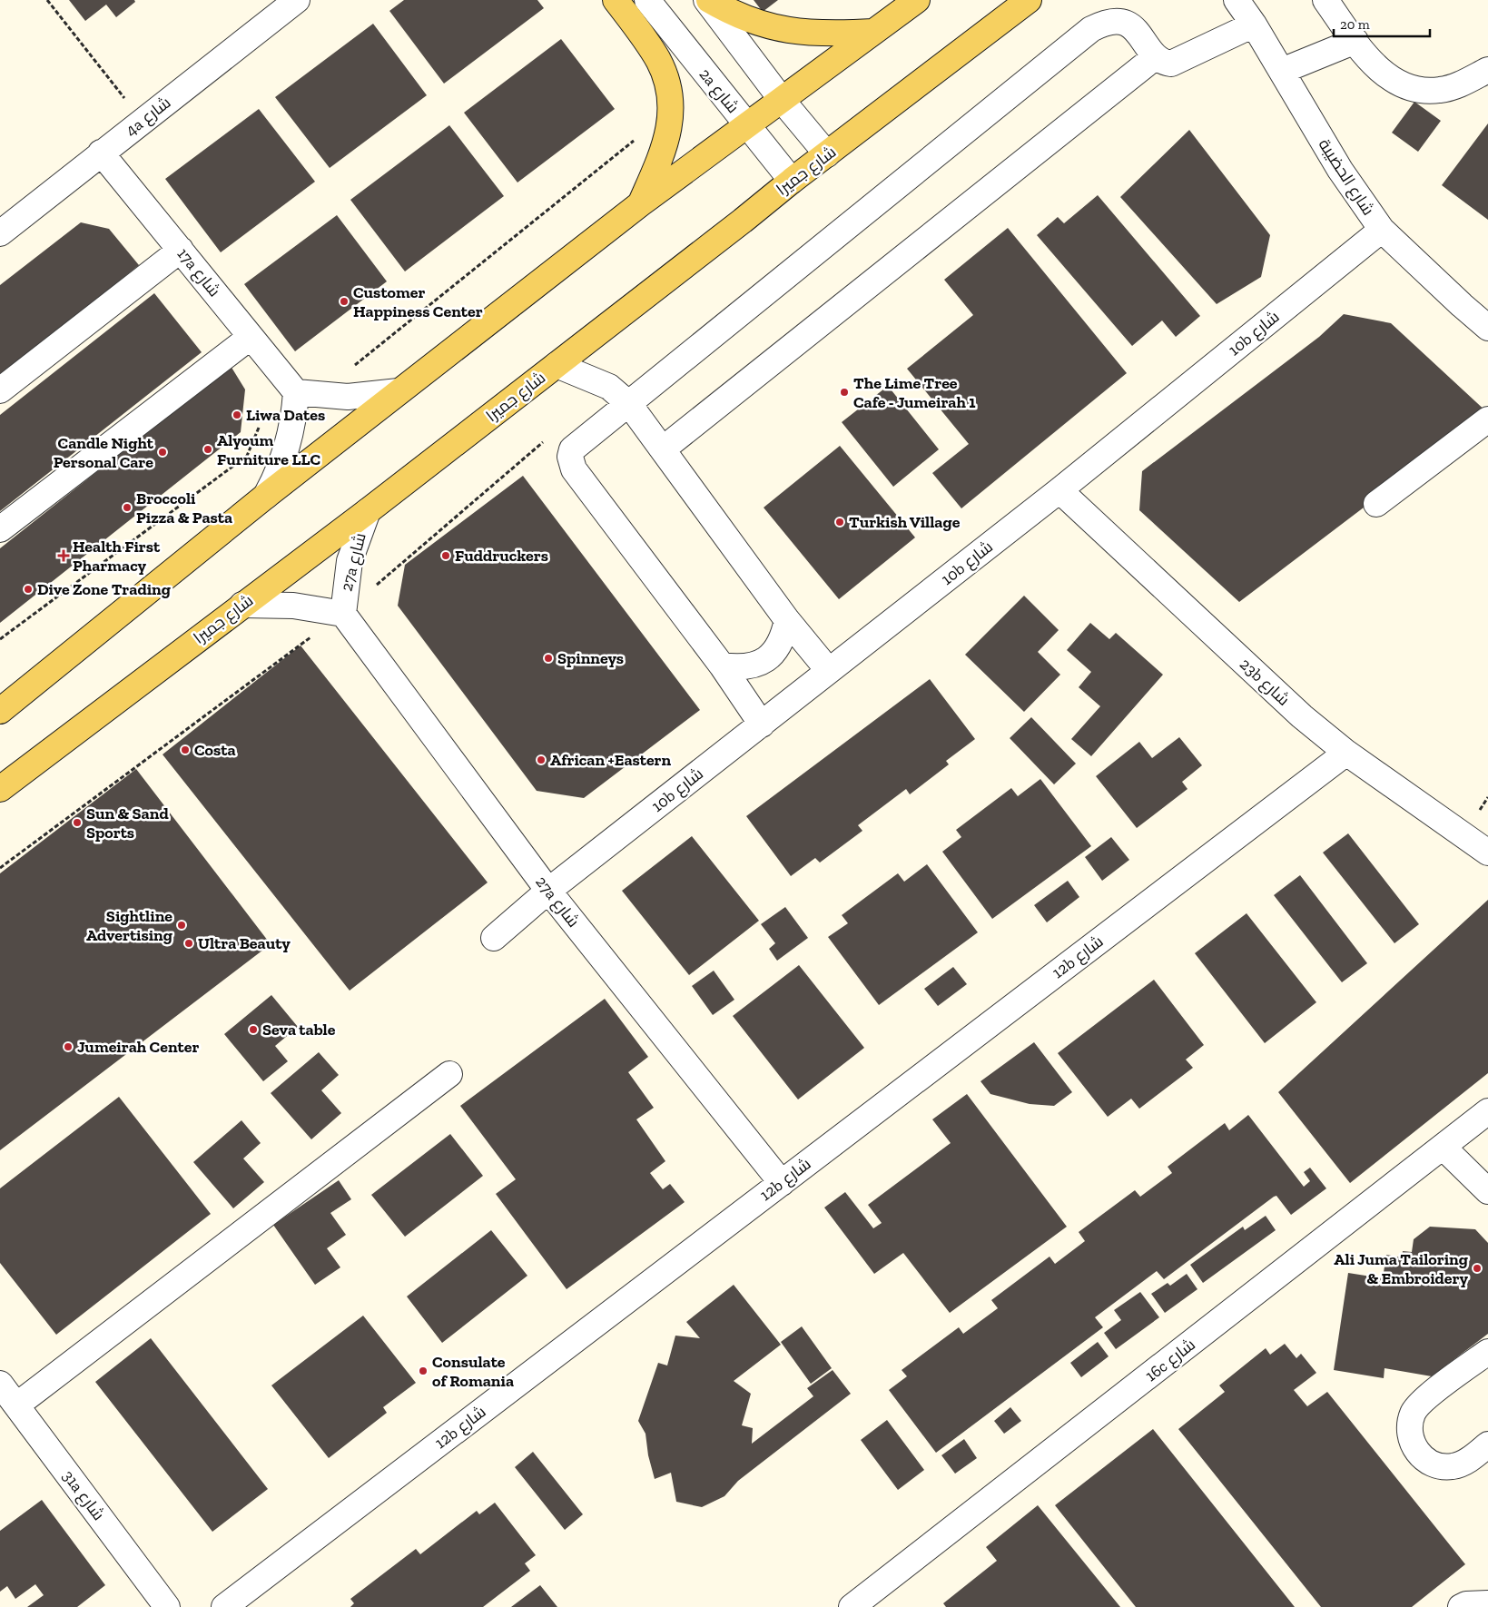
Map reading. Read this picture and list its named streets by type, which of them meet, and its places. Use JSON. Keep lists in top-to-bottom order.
{
  "streets": {
    "main road": ["شارع جميرا"],
    "street": [
      "2a شارع",
      "4a شارع",
      "شارع الحضيبة",
      "17a شارع",
      "10b شارع",
      "27a شارع",
      "23b شارع",
      "12b شارع",
      "16c شارع",
      "31a شارع"
    ]
  },
  "crossings": [
    ["2a شارع", "شارع جميرا"],
    ["4a شارع", "17a شارع"],
    ["شارع جميرا", "27a شارع"],
    ["شارع الحضيبة", "10b شارع"],
    ["10b شارع", "27a شارع"],
    ["10b شارع", "23b شارع"],
    ["27a شارع", "12b شارع"],
    ["23b شارع", "12b شارع"]
  ],
  "places": {
    "other": [
      "Customer Happiness Center",
      "The Lime Tree Cafe - Jumeirah 1",
      "Liwa Dates",
      "Alyoum Furniture LLC",
      "Candle Night Personal Care",
      "Broccoli Pizza & Pasta",
      "Turkish Village",
      "Fuddruckers",
      "Dive Zone Trading",
      "Spinneys",
      "Costa",
      "African +Eastern",
      "Sun & Sand Sports",
      "Sightline Advertising",
      "Ultra Beauty",
      "Seva table",
      "Jumeirah Center",
      "Ali Juma Tailoring & Embroidery",
      "Consulate of Romania"
    ],
    "health": ["Health First Pharmacy"]
  },
  "scale_bar": "20 m"
}
